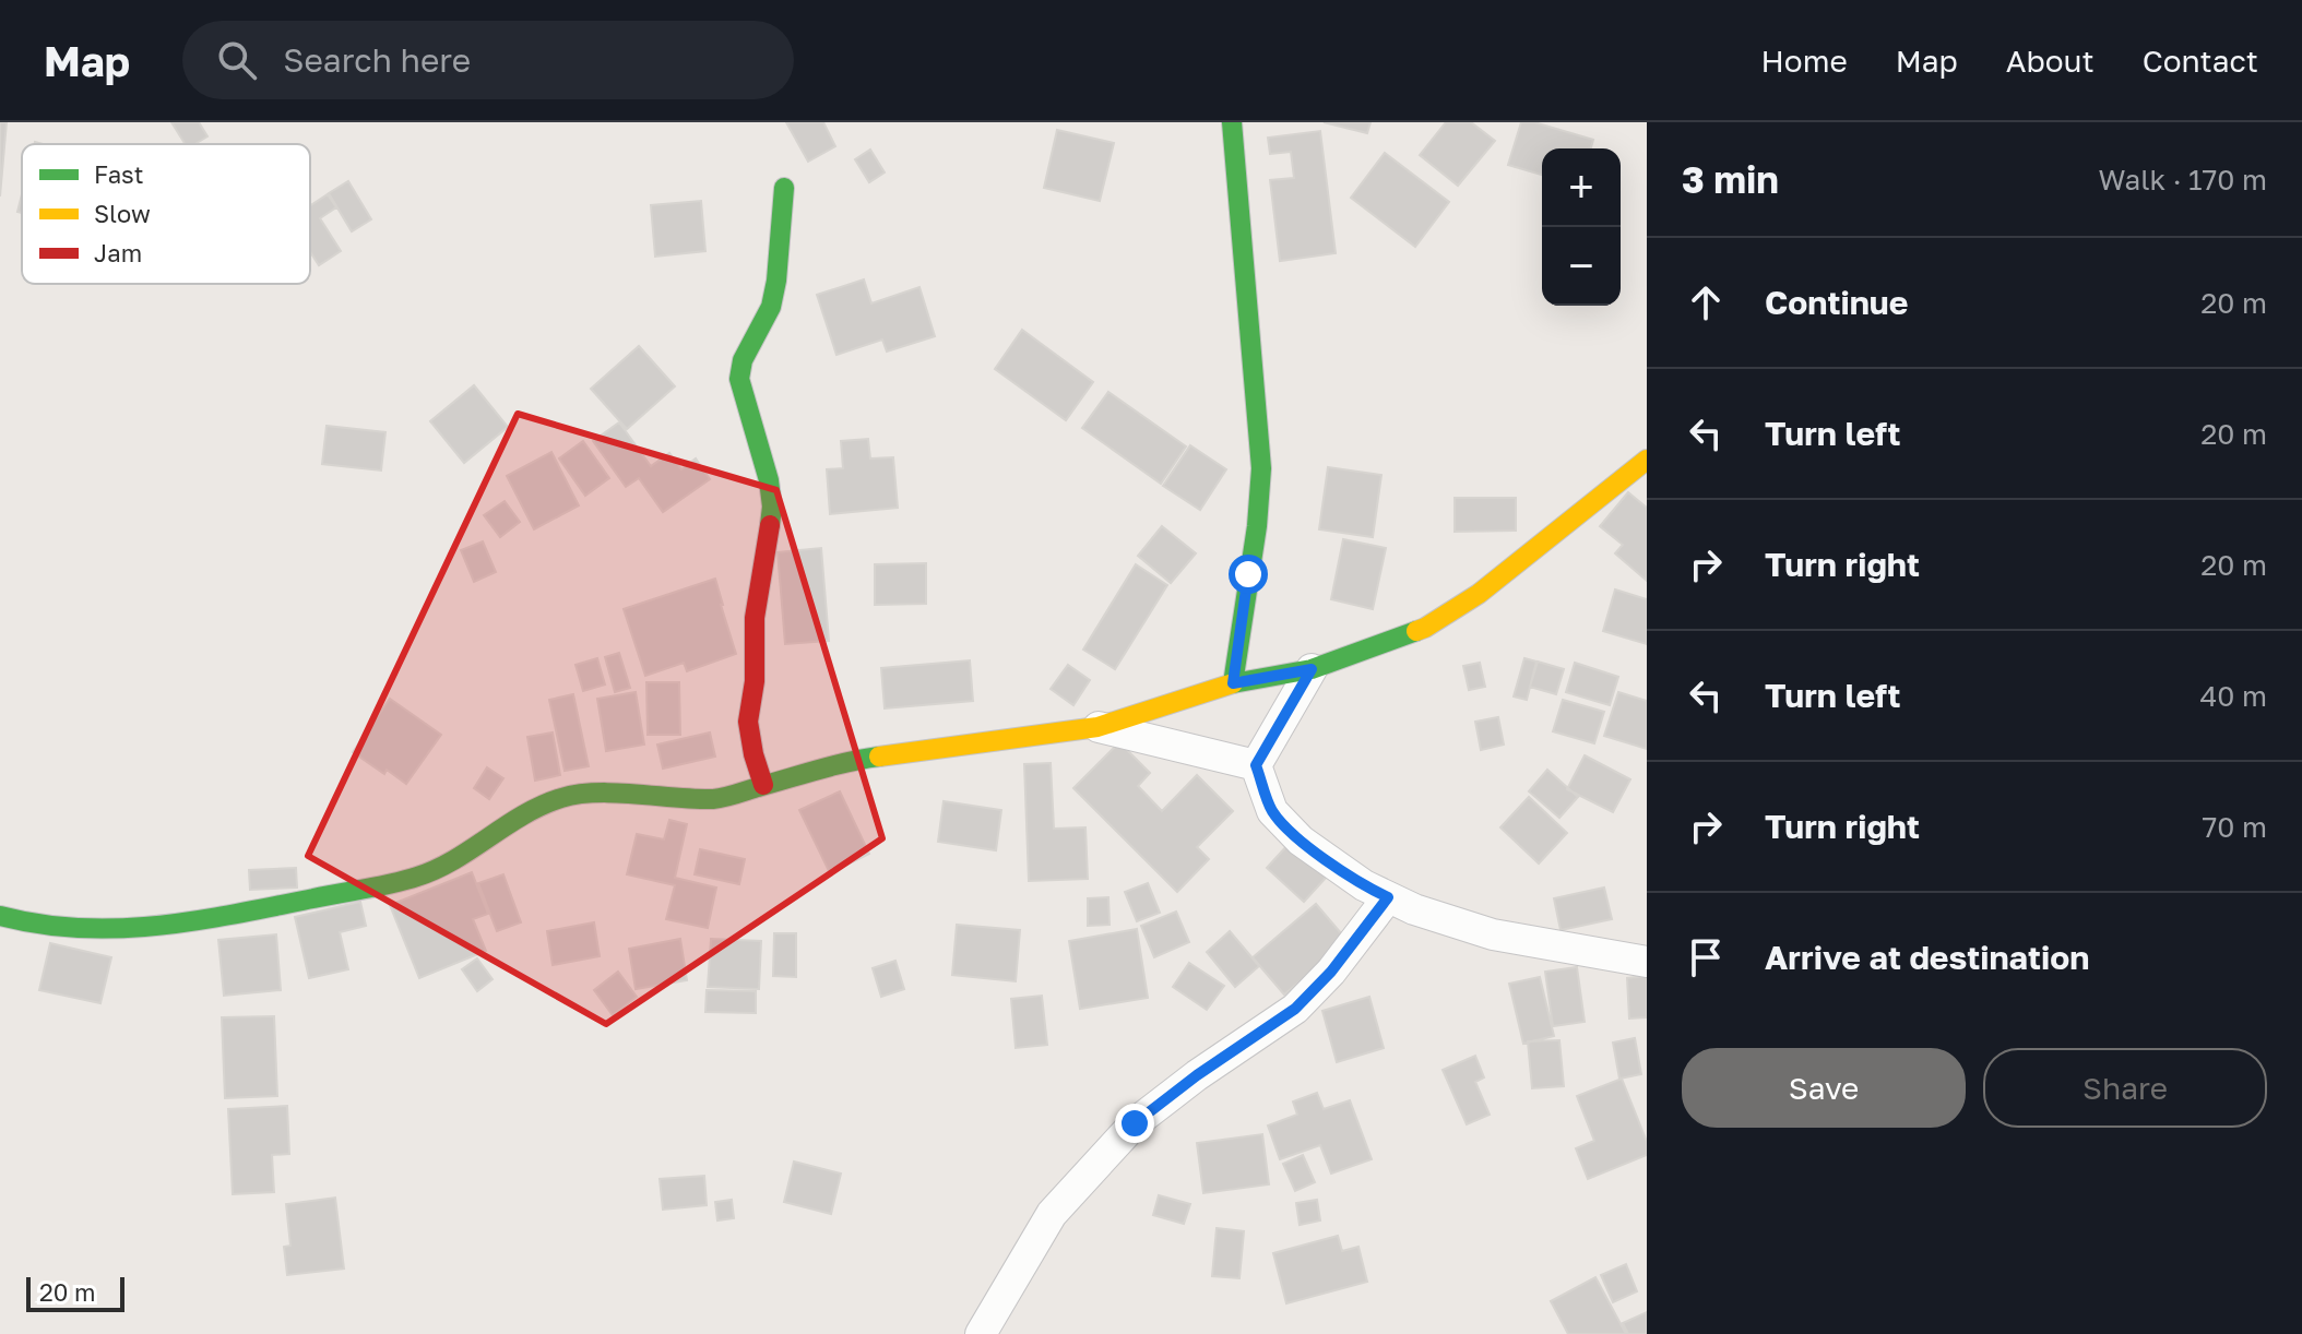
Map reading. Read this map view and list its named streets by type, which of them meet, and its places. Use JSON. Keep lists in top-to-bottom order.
{
  "legend": ["Fast", "Slow", "Jam"],
  "scale_bar": "20 m",
  "page": {
    "header": "Map",
    "search": "Search here",
    "nav": [
      "Home",
      "Map",
      "About",
      "Contact"
    ],
    "heading": ["3 min", "Walk · 170 m"],
    "map_buttons": ["+", "−"],
    "list": [
      ["Continue", "20 m"],
      ["Turn left", "20 m"],
      ["Turn right", "20 m"],
      ["Turn left", "40 m"],
      ["Turn right", "70 m"],
      "Arrive at destination"
    ],
    "buttons": ["Save", "Share"],
    "scale": "20 m"
  }
}
